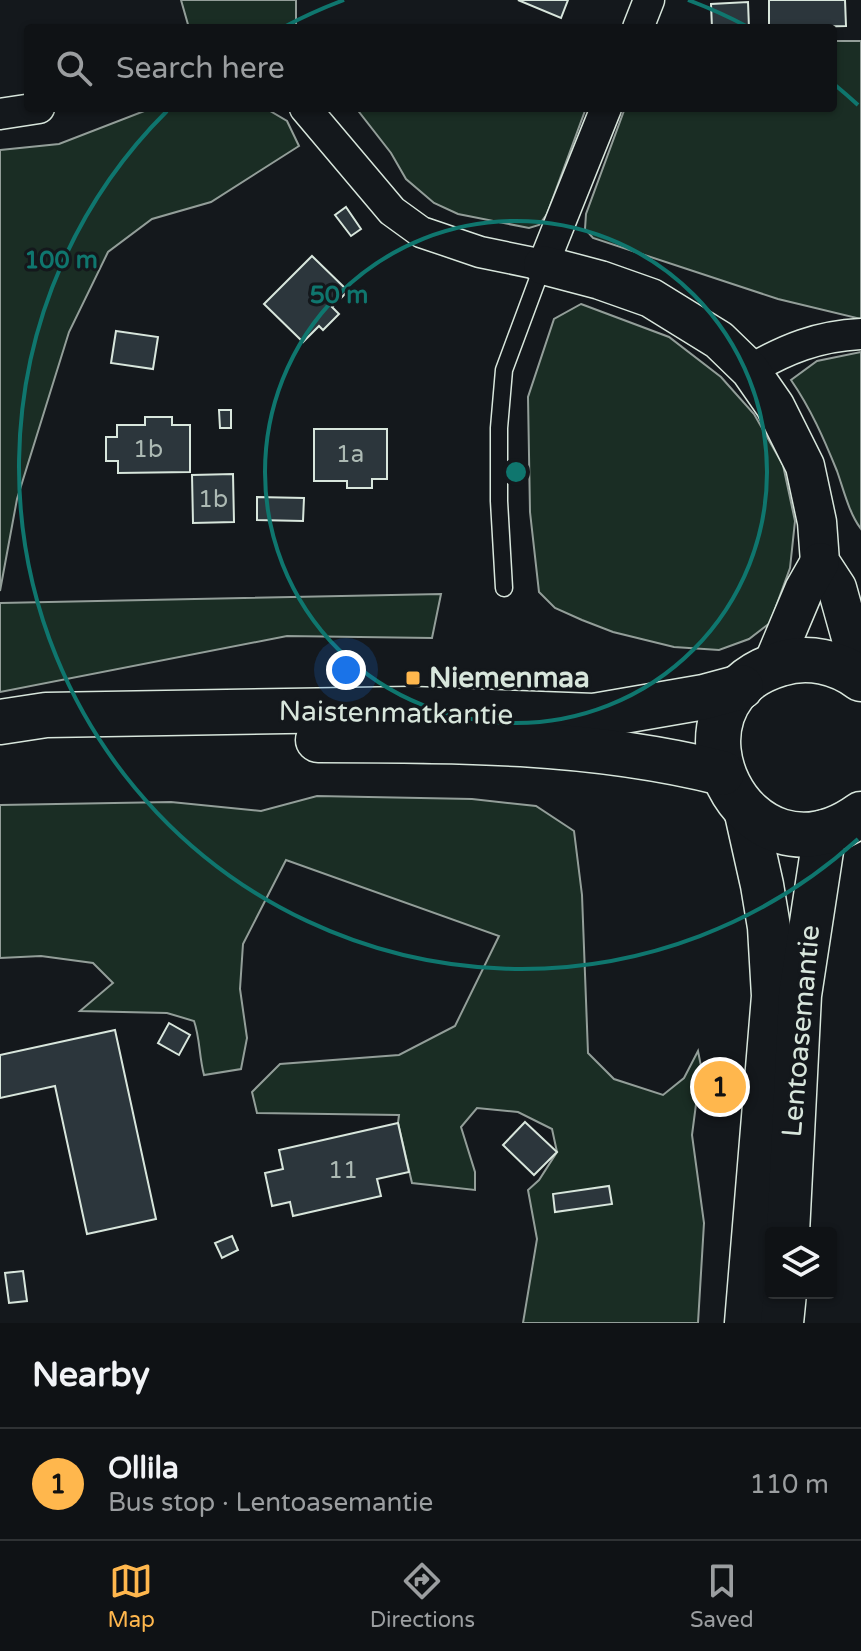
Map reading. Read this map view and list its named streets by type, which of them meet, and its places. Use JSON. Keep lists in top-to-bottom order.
{
  "streets": {
    "main road": ["Naistenmatkantie", "Lentoasemantie"]
  },
  "places": {
    "transit": ["Niemenmaa"]
  },
  "house_numbers": [
    "1b",
    "1a",
    "1b",
    "11"
  ],
  "page": {
    "search": "Search here",
    "pins": "1",
    "heading": "Nearby",
    "list": [
      {
        "mark": "1",
        "name": "Ollila",
        "note": "Bus stop · Lentoasemantie",
        "value": "110 m"
      }
    ],
    "nav": ["Map", "Directions", "Saved"]
  },
  "rings": ["100 m", "50 m"]
}
